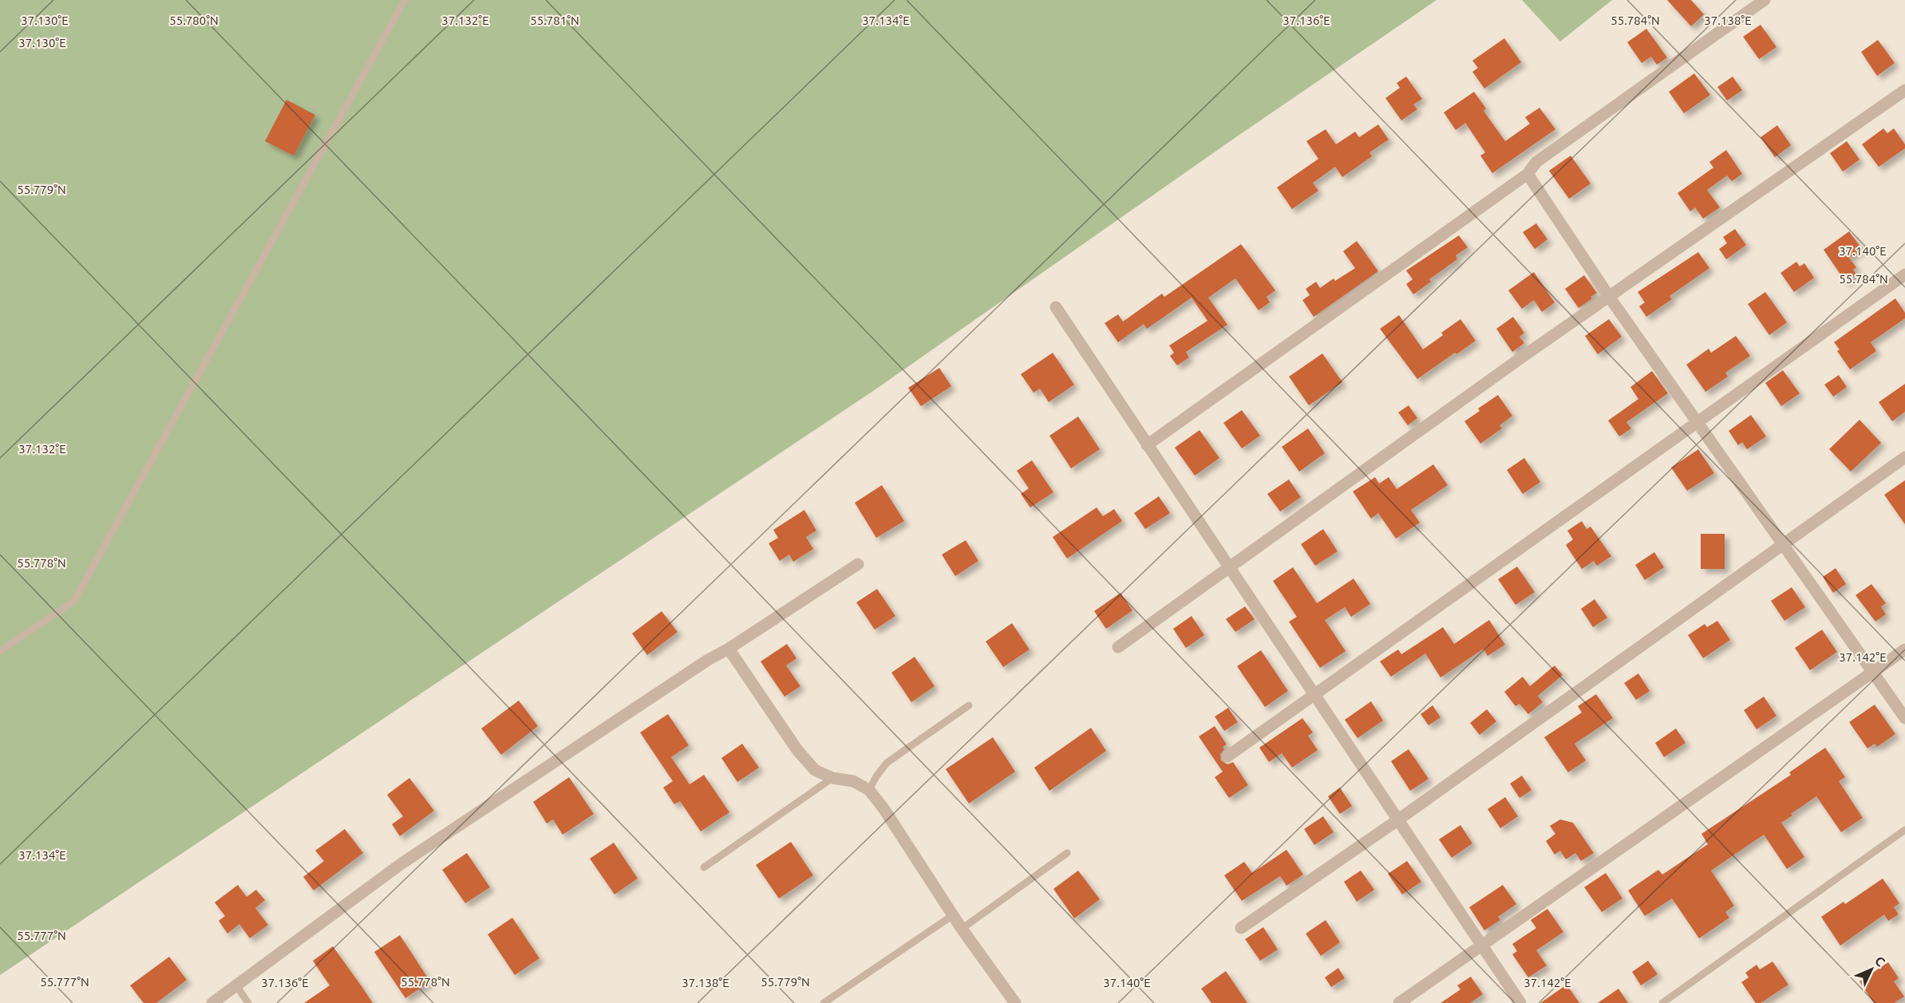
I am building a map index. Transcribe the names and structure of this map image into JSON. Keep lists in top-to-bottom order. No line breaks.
{"north":"top right","coordinates":["37.130°E","37.132°E","37.134°E","37.136°E","37.138°E","55.780°N","55.781°N","55.784°N","55.779°N","37.140°E","55.778°N","37.142°E","55.777°N"]}
